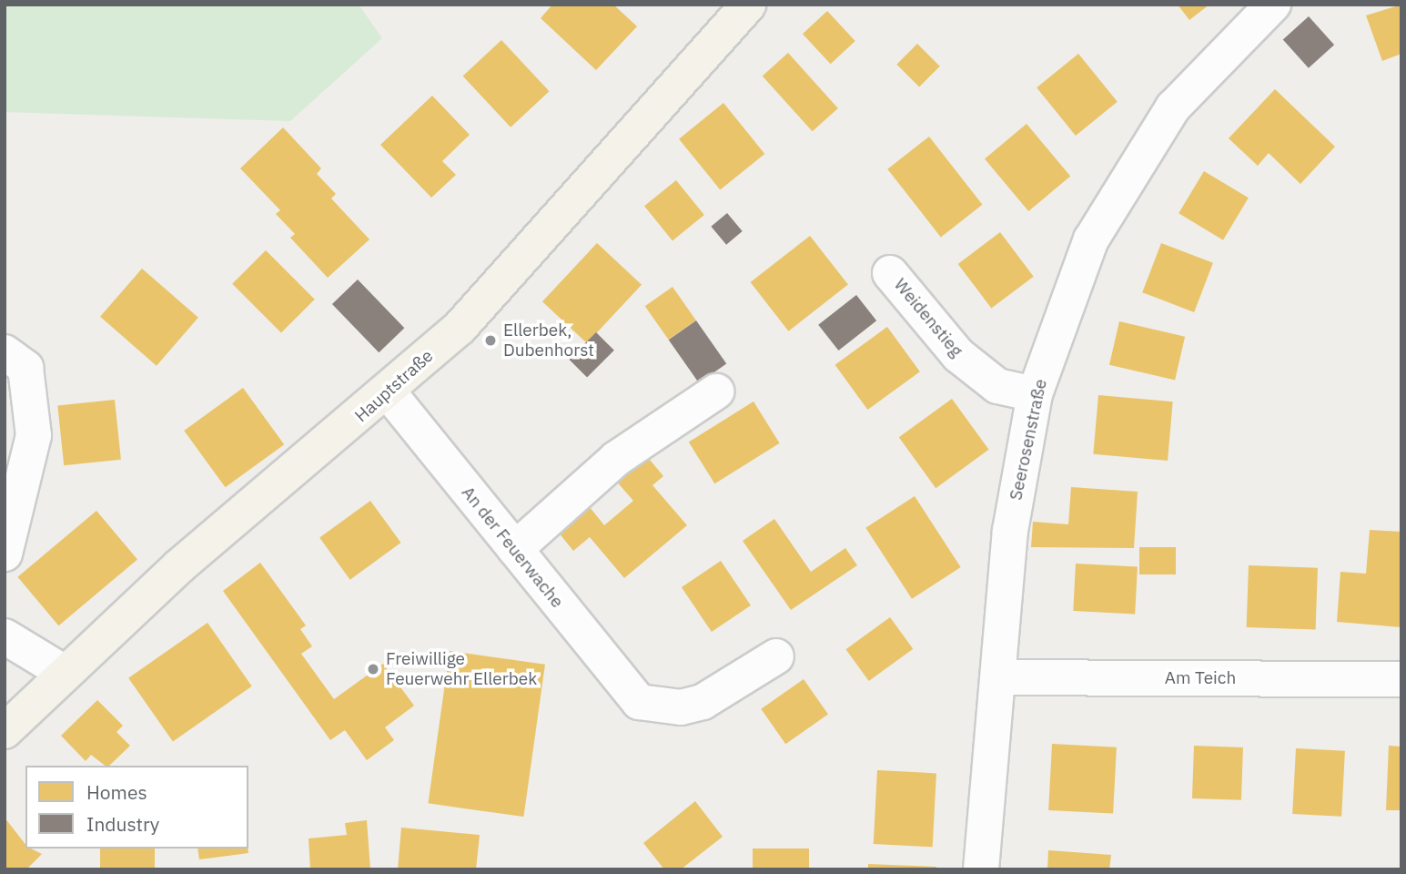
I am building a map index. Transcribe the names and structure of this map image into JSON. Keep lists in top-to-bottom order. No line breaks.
{"streets":{"main road":["Hauptstraße"],"street":["Weidenstieg","Seerosenstraße","An der Feuerwache","Am Teich"]},"crossings":[["Weidenstieg","Seerosenstraße"],["Hauptstraße","An der Feuerwache"],["Seerosenstraße","Am Teich"]],"places":["Ellerbek, Dubenhorst","Freiwillige Feuerwehr Ellerbek"],"legend":["Homes","Industry"]}
